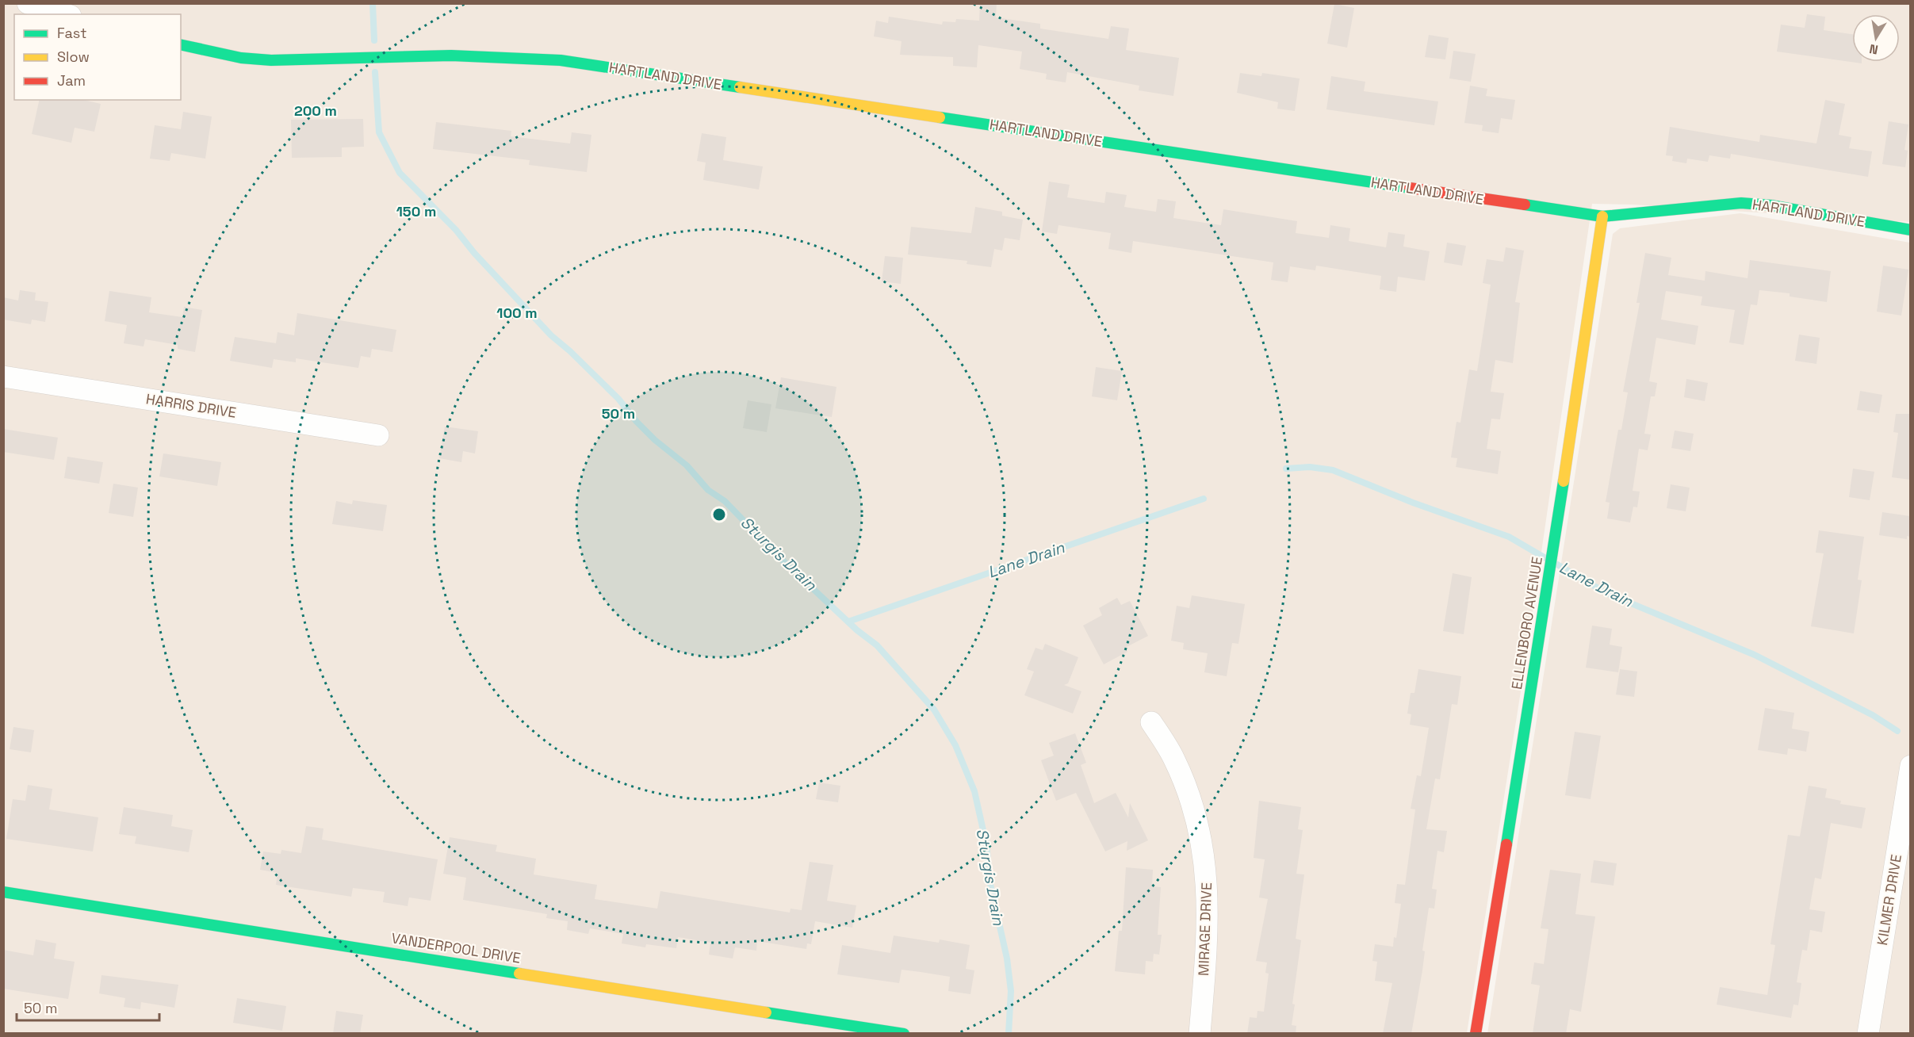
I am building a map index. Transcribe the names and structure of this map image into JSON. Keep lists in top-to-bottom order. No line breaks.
{"streets":{"street":["HARTLAND DRIVE","HARRIS DRIVE","ELLENBORO AVENUE","KILMER DRIVE","MIRAGE DRIVE","VANDERPOOL DRIVE"]},"crossings":[["HARTLAND DRIVE","ELLENBORO AVENUE"]],"water":["Sturgis Drain","Lane Drain"],"legend":["Fast","Slow","Jam"],"scale_bar":"50 m","north":"bottom","rings":["200 m","150 m","100 m","50 m"]}
